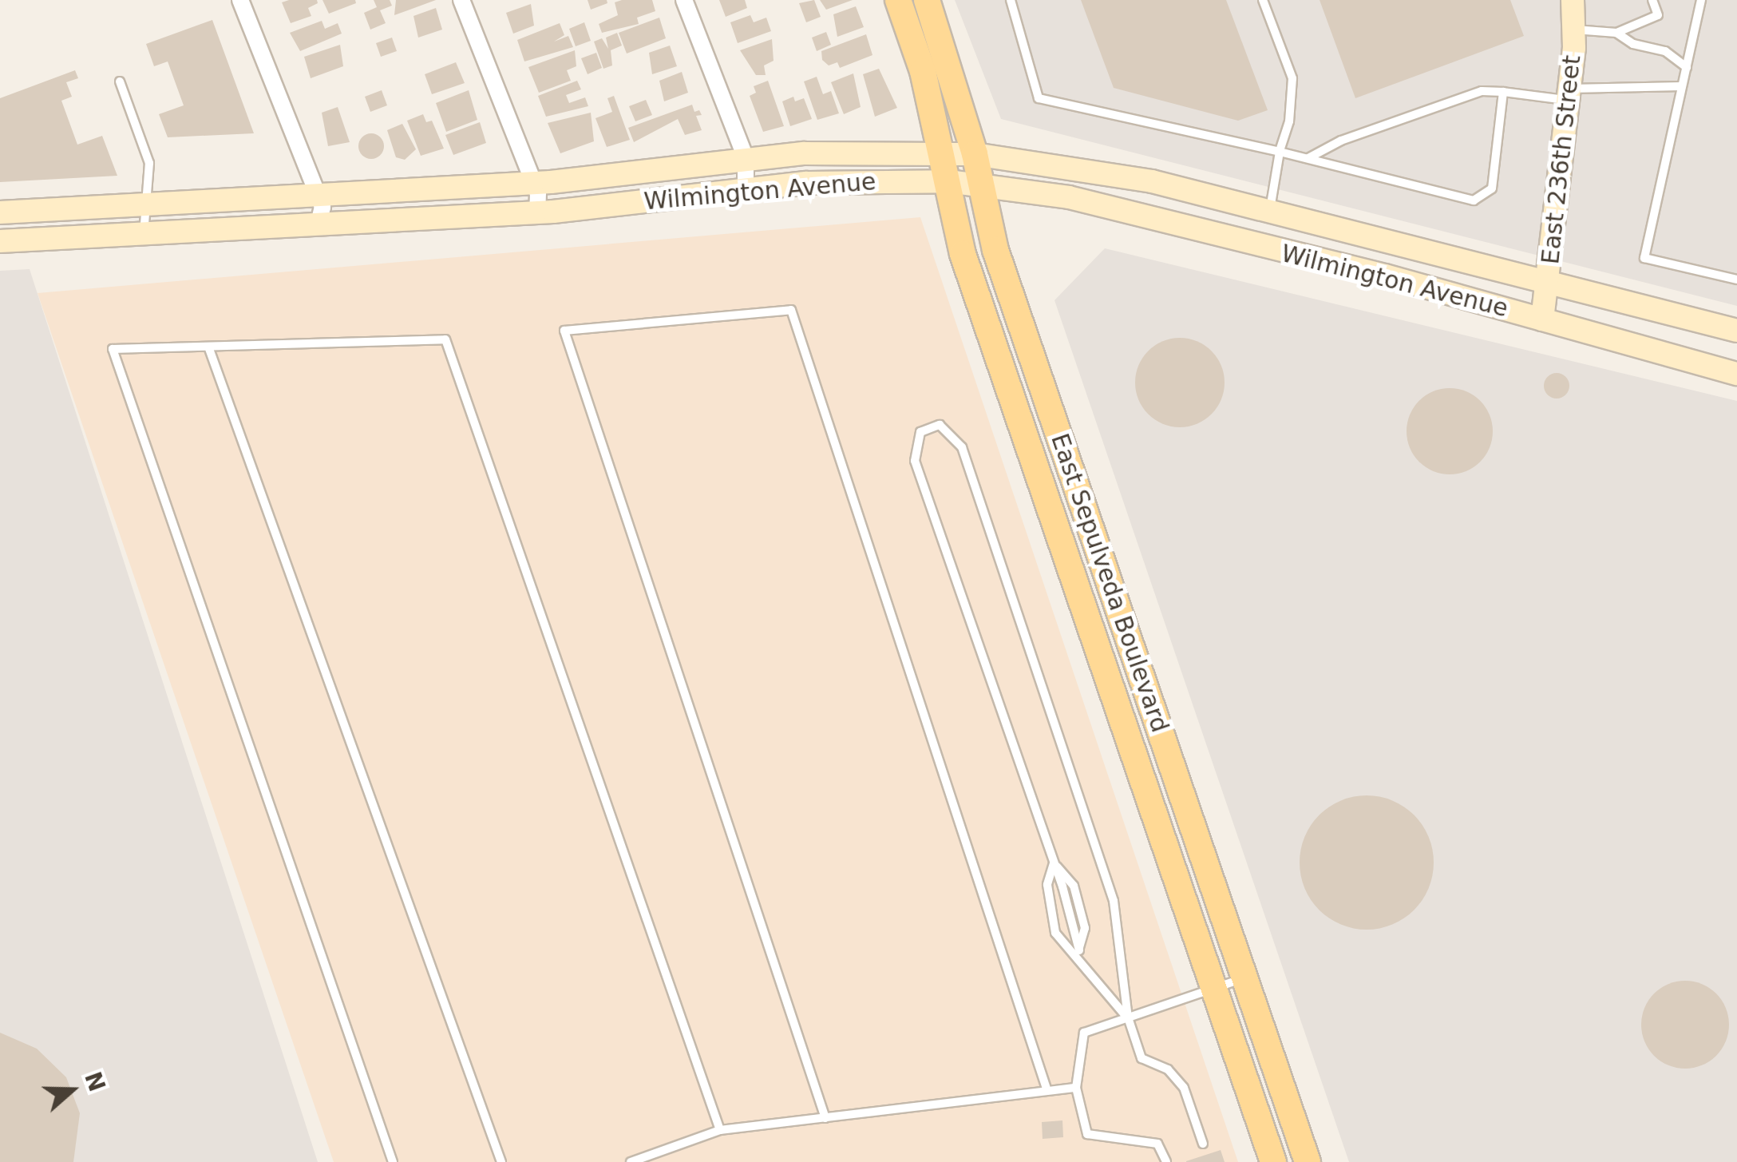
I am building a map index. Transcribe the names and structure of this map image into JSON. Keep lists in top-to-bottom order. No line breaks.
{"streets":{"main road":["East 236th Street","Wilmington Avenue","East Sepulveda Boulevard"]},"crossings":[["East 236th Street","Wilmington Avenue"],["Wilmington Avenue","East Sepulveda Boulevard"]],"north":"right"}
